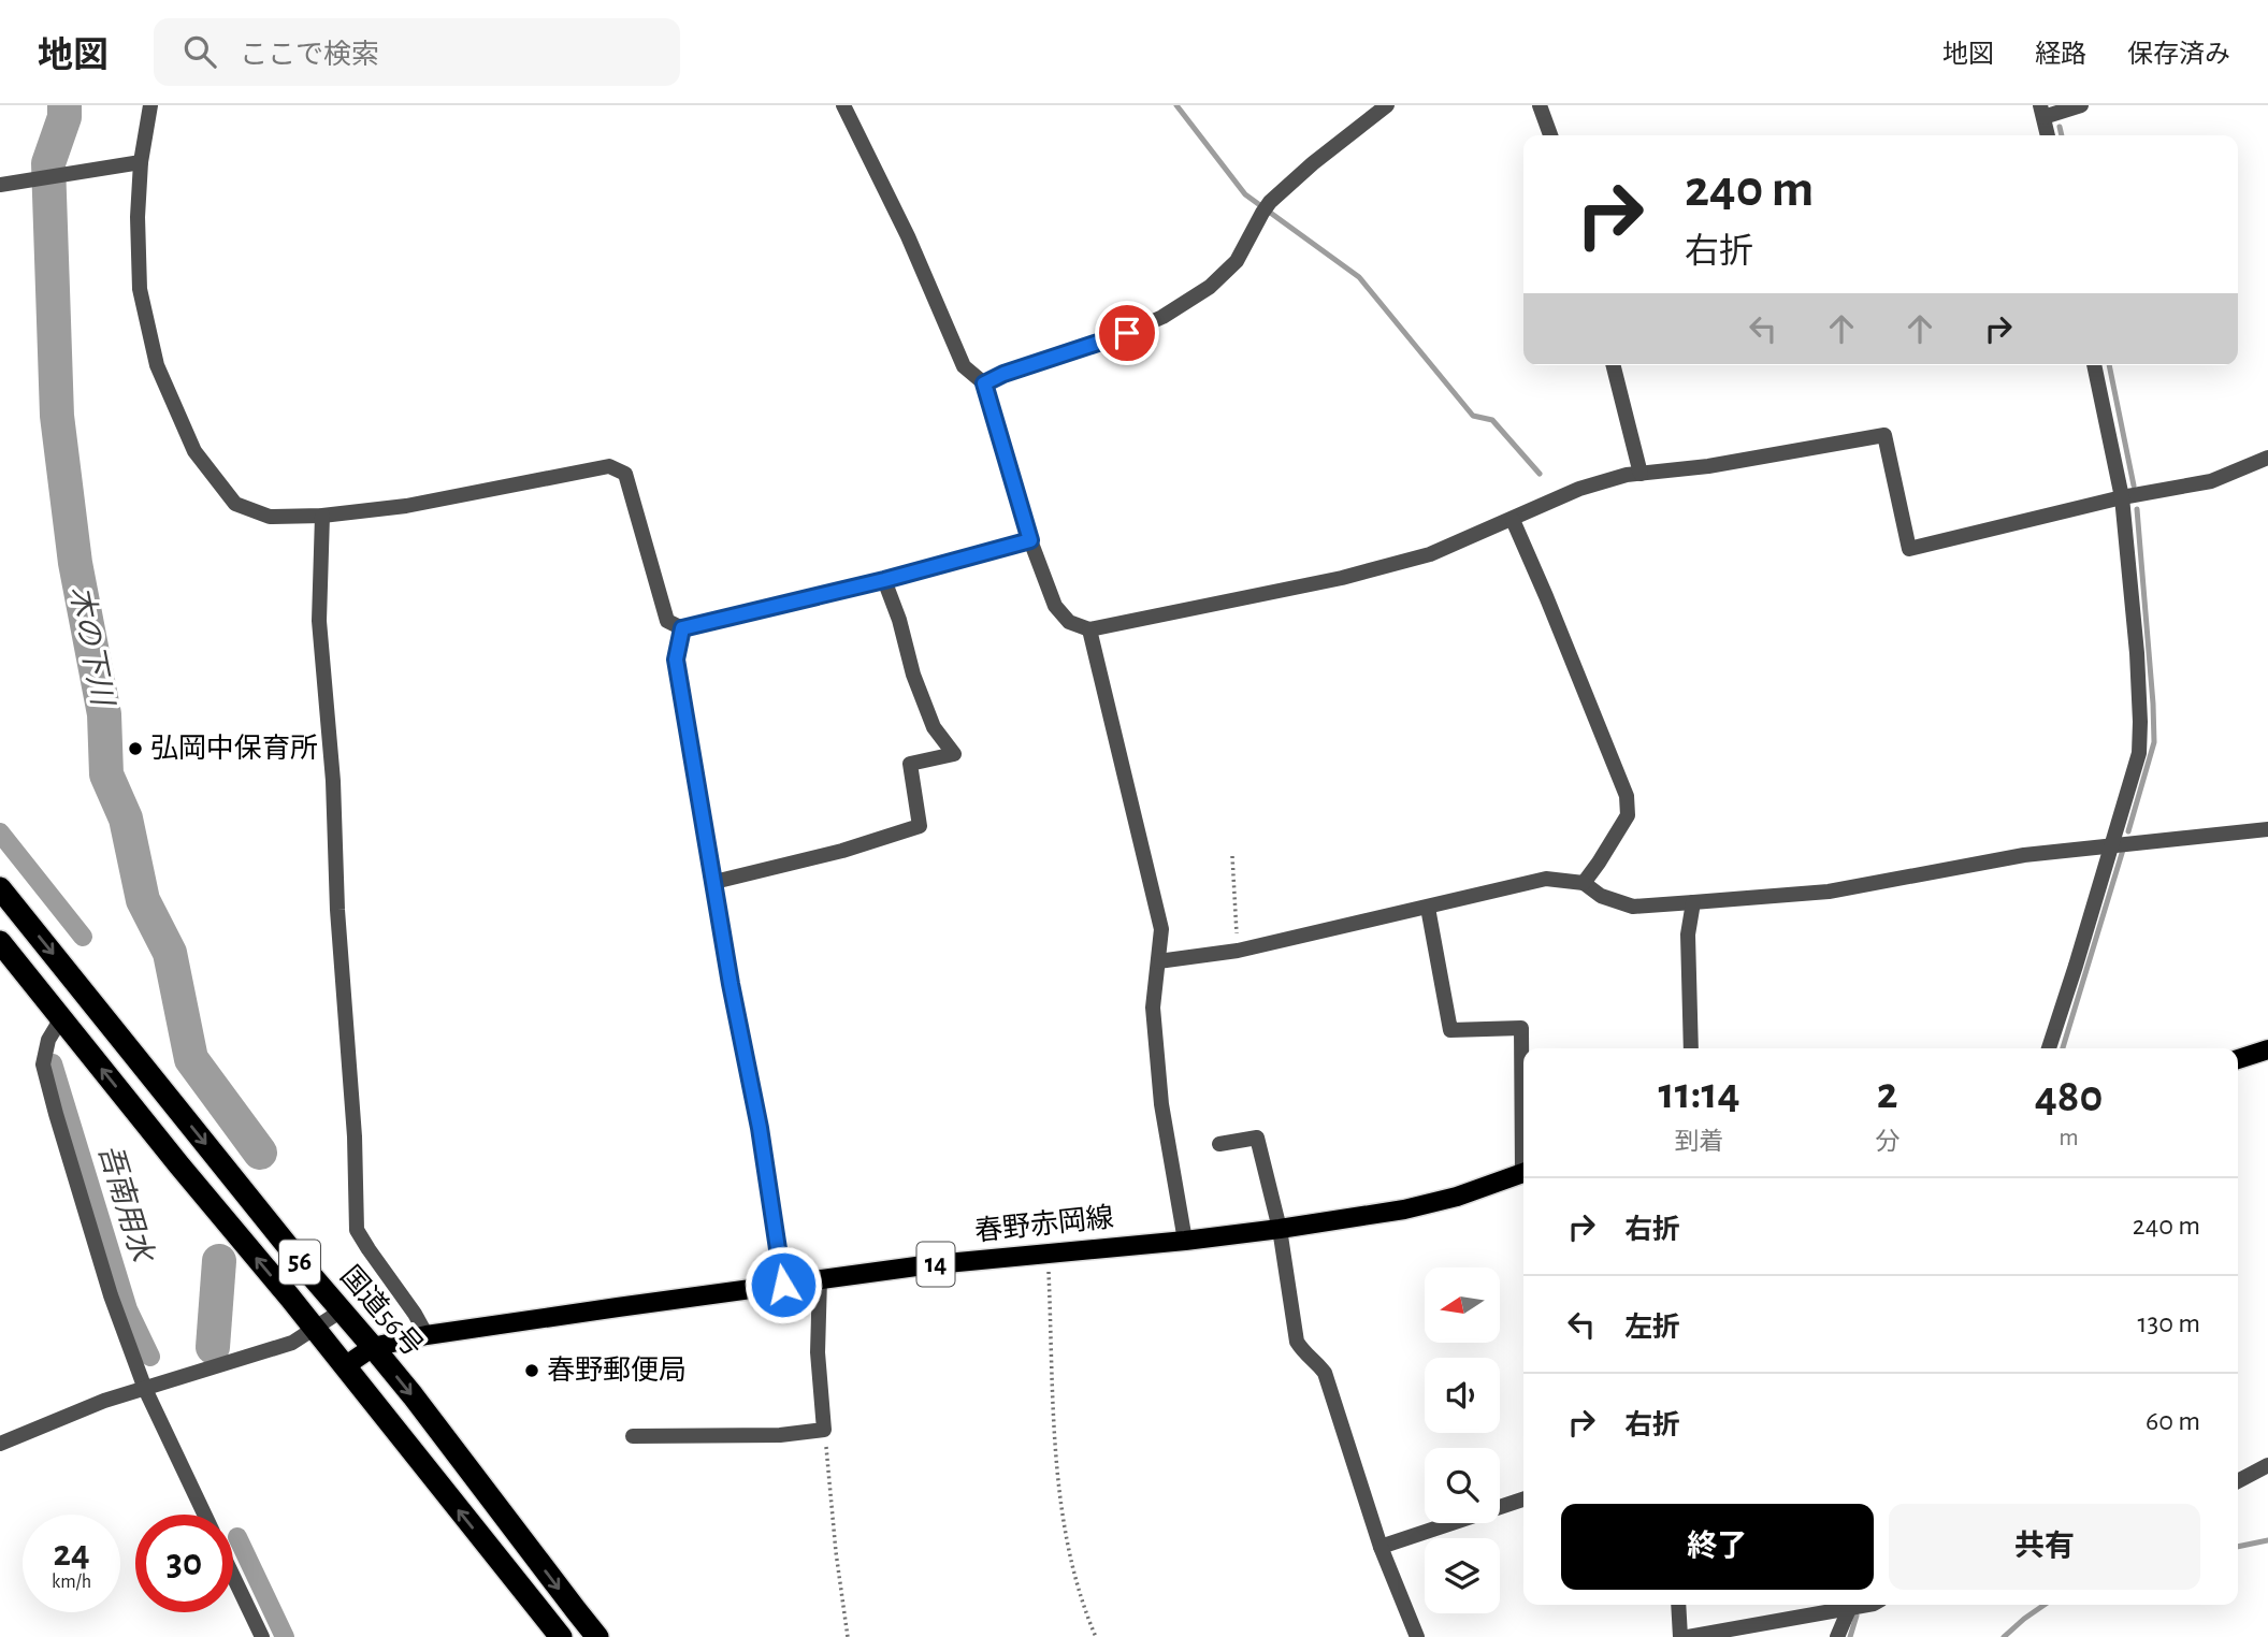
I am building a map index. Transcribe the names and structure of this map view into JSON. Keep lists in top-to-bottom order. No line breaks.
{"streets":{"highway":["56","国道56号"],"main road":["春野赤岡線","14"]},"crossings":[["春野赤岡線","56"],["春野赤岡線","国道56号"]],"water":["木の下川","吾南用水"],"places":["弘岡中保育所","春野郵便局"],"north":"left","page":{"header":"地図","search":"ここで検索","nav":["地図","経路","保存済み"],"turn":["240 m","右折"],"eta":["11:14","到着","2","分","480","m"],"list":[{"name":"右折","value":"240 m"},{"name":"左折","value":"130 m"},{"name":"右折","value":"60 m"}],"buttons":["終了","共有"],"speed":"24 km/h","limit":"30"}}
